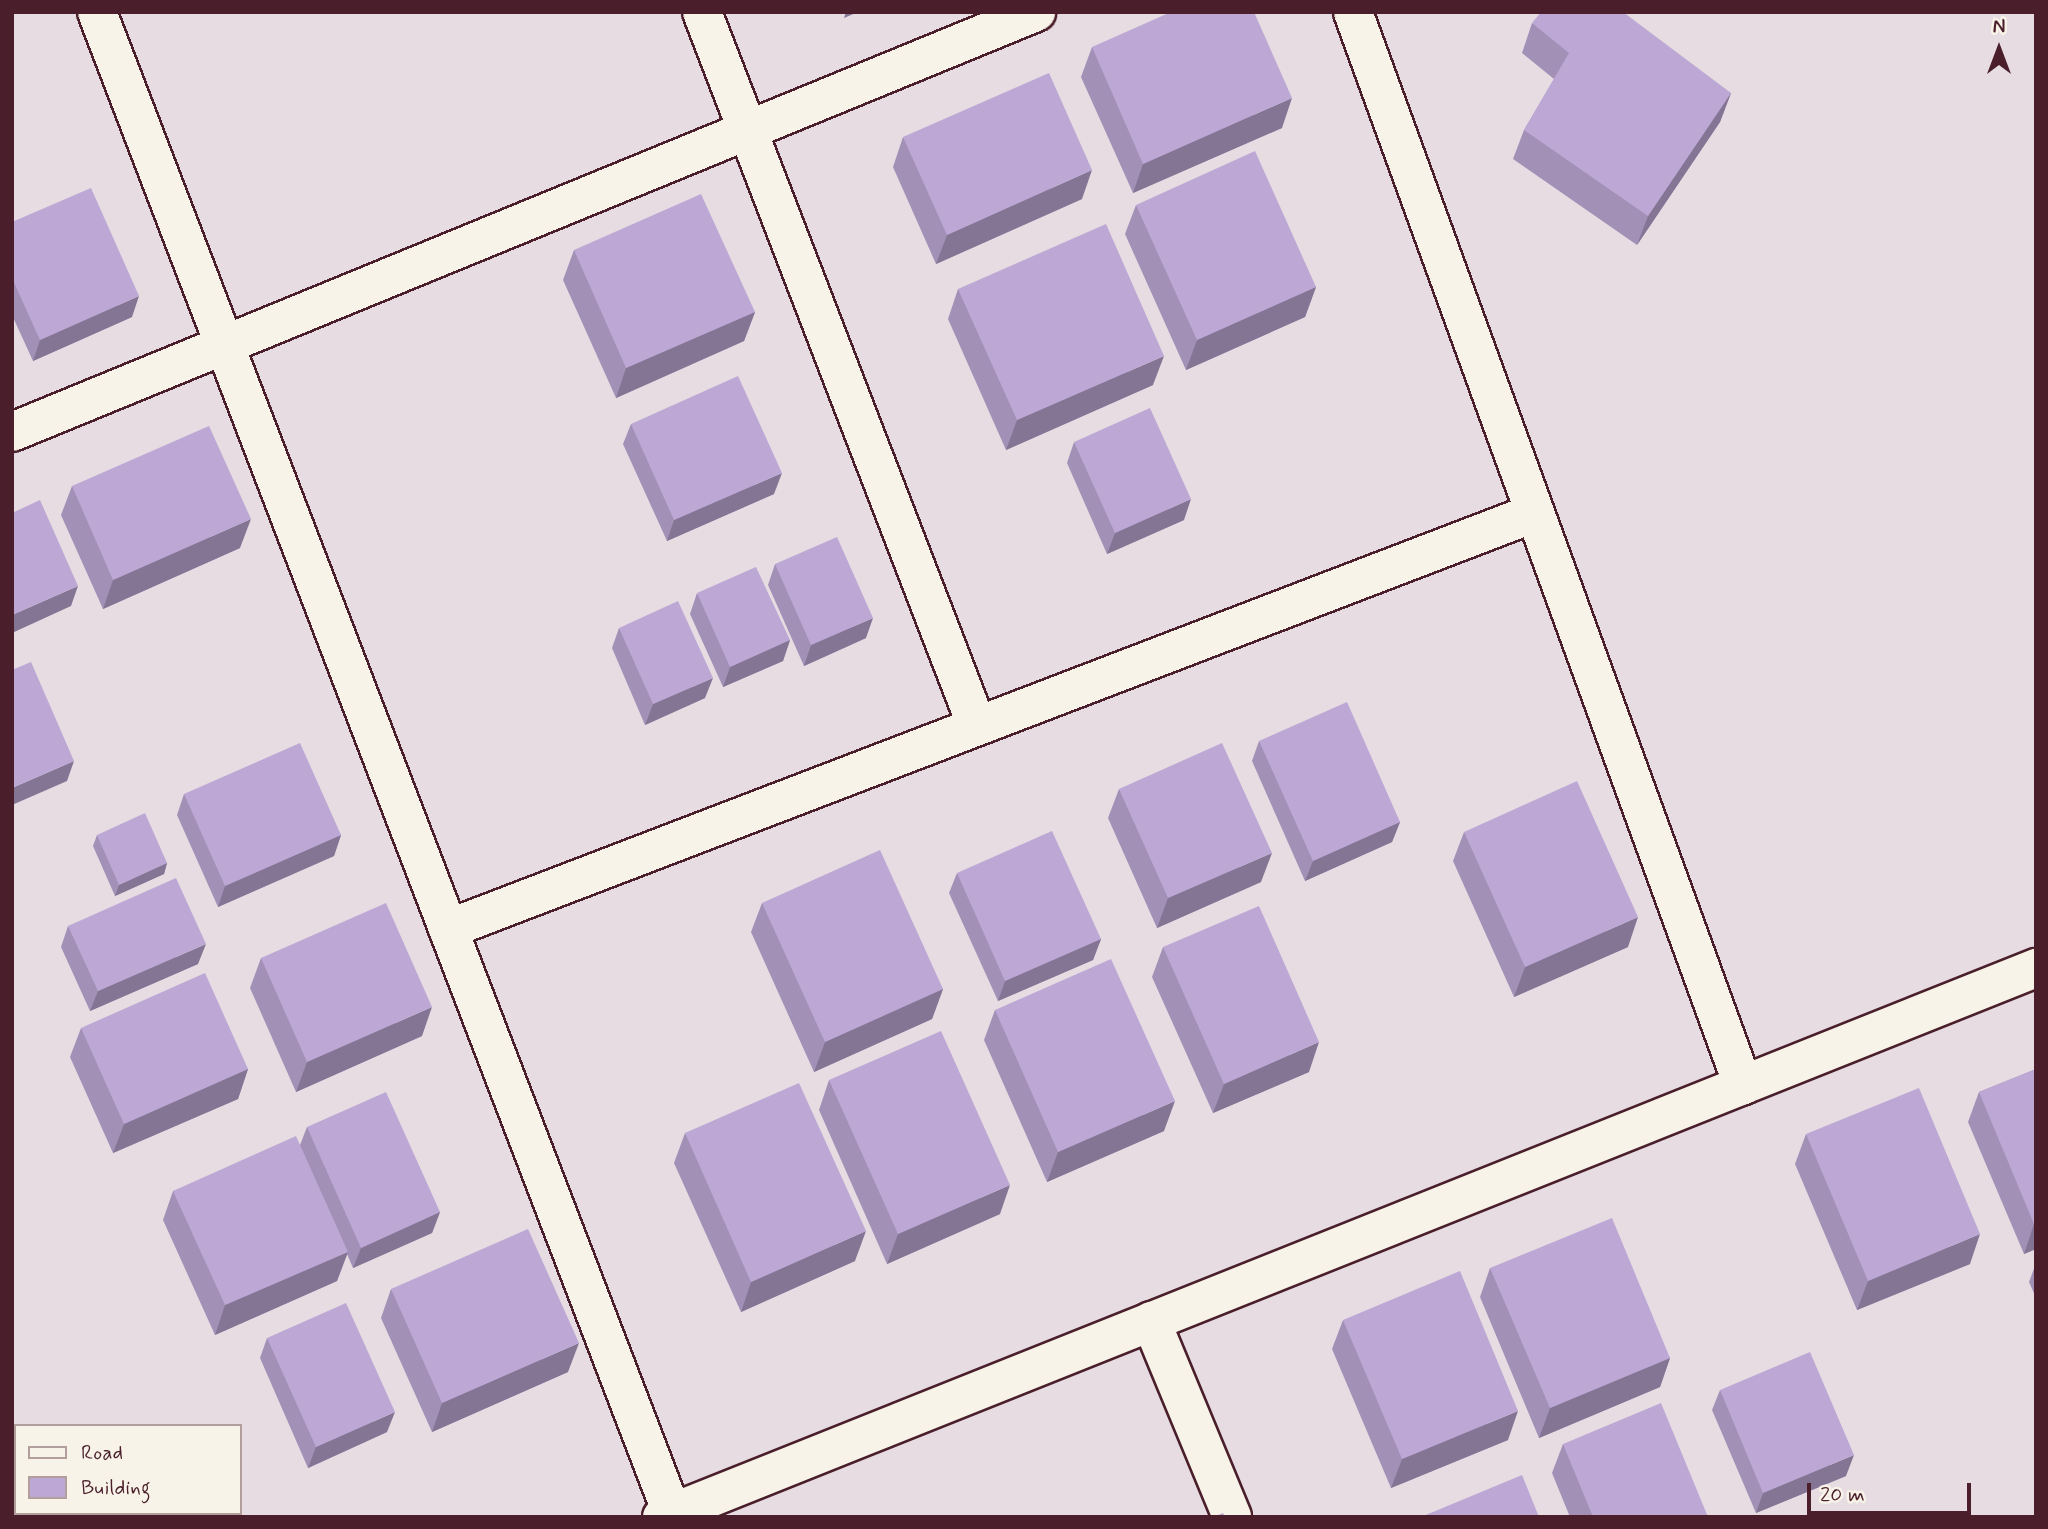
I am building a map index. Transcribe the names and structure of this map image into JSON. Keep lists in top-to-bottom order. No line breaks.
{"legend":["Road","Building"],"scale_bar":"20 m","north":"top"}
